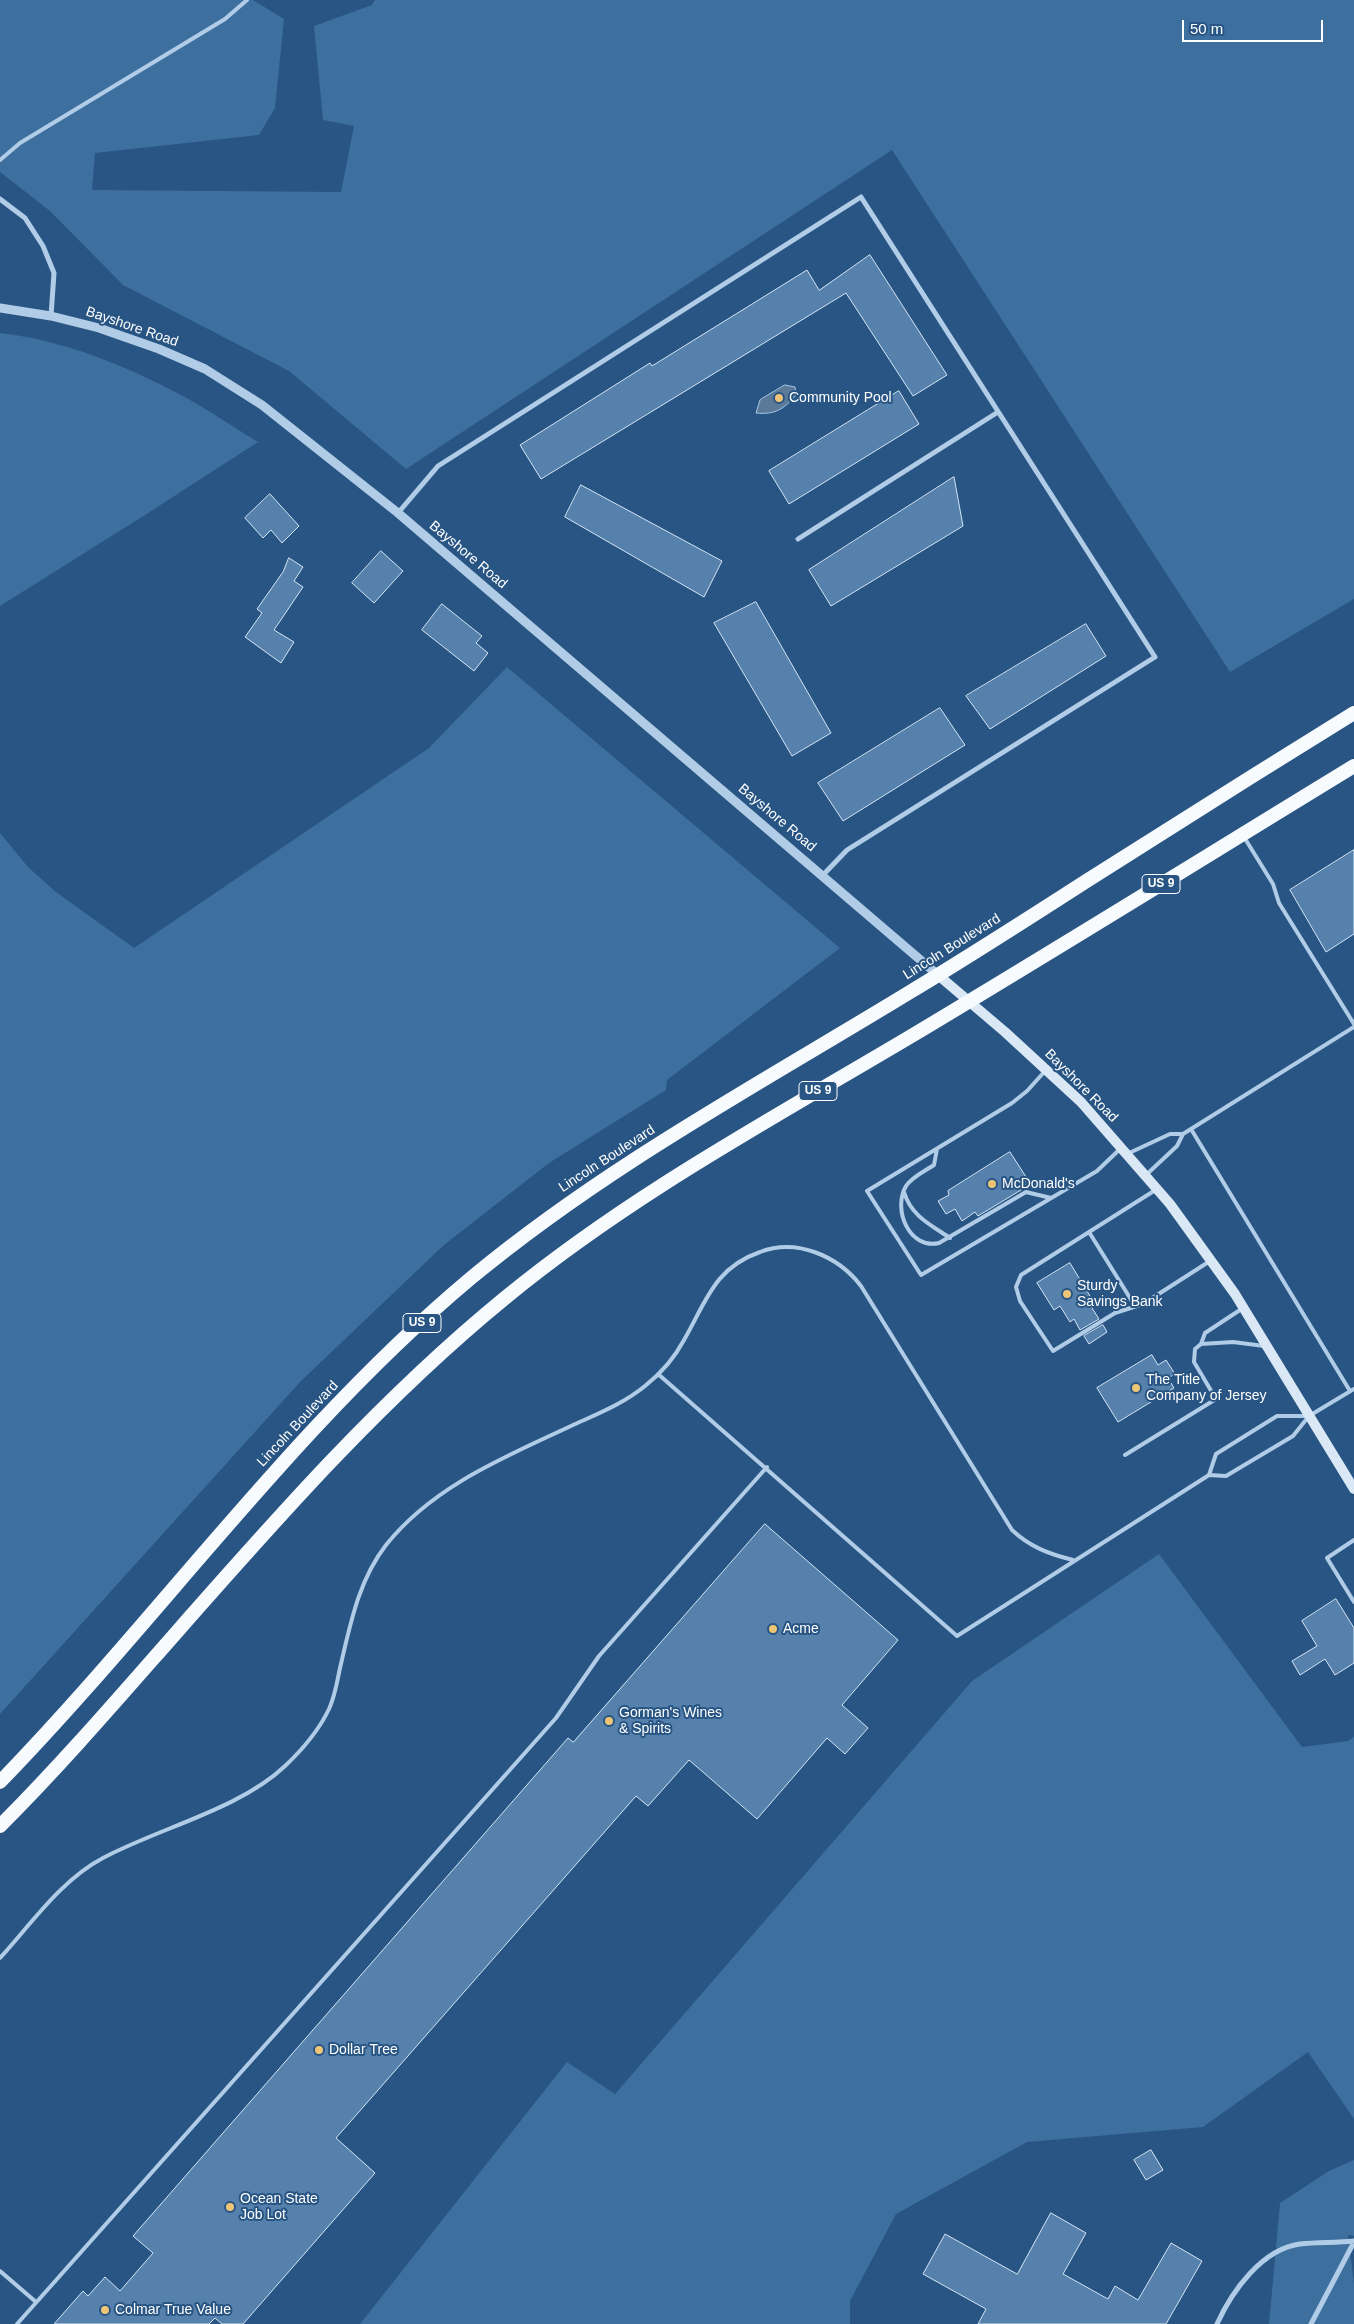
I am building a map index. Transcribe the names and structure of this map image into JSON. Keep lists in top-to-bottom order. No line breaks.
{"streets":{"highway":["US 9","Lincoln Boulevard"],"main road":["Bayshore Road"]},"crossings":[["Bayshore Road","US 9"],["Bayshore Road","Lincoln Boulevard"]],"places":["Community Pool","McDonald's","Sturdy Savings Bank","The Title Company of Jersey","Acme","Gorman's Wines & Spirits","Dollar Tree","Ocean State Job Lot","Colmar True Value"],"scale_bar":"50 m"}
